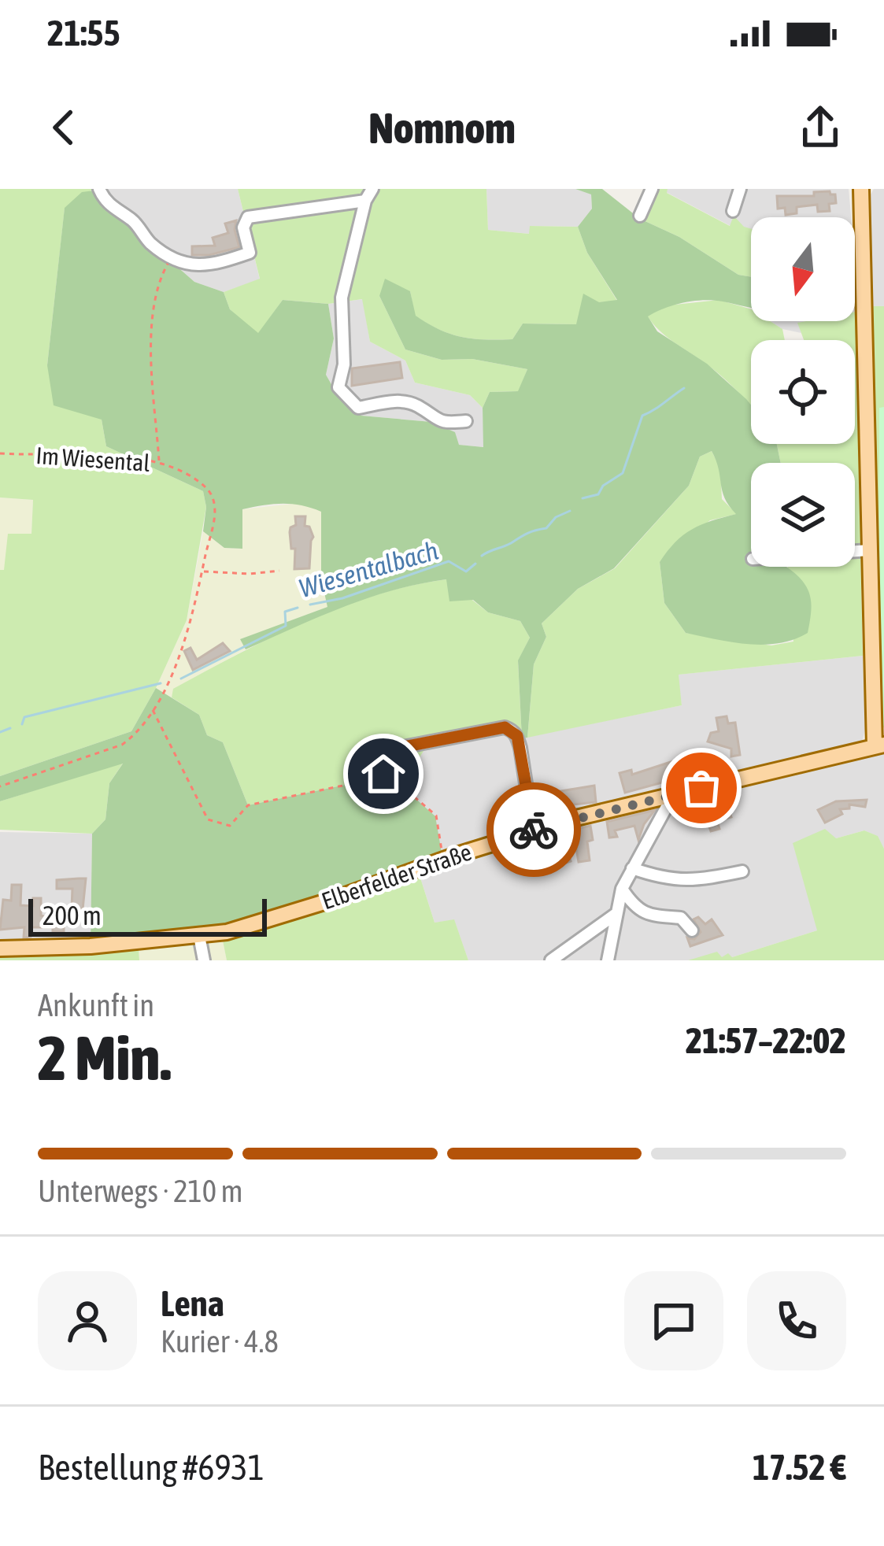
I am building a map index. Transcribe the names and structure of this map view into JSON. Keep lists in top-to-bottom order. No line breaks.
{"streets":{"main road":["Elberfelder Straße"],"path":["Im Wiesental"]},"water":["Wiesentalbach"],"scale_bar":"200 m","north":"bottom","page":{"status":"21:55","header":"Nomnom","scale":"200 m","heading":["2 Min.","Ankunft in","21:57–22:02"],"panel":["Lena","Kurier · 4.8","Bestellung #6931","17.52 €"],"bar":"Unterwegs · 210 m"}}
